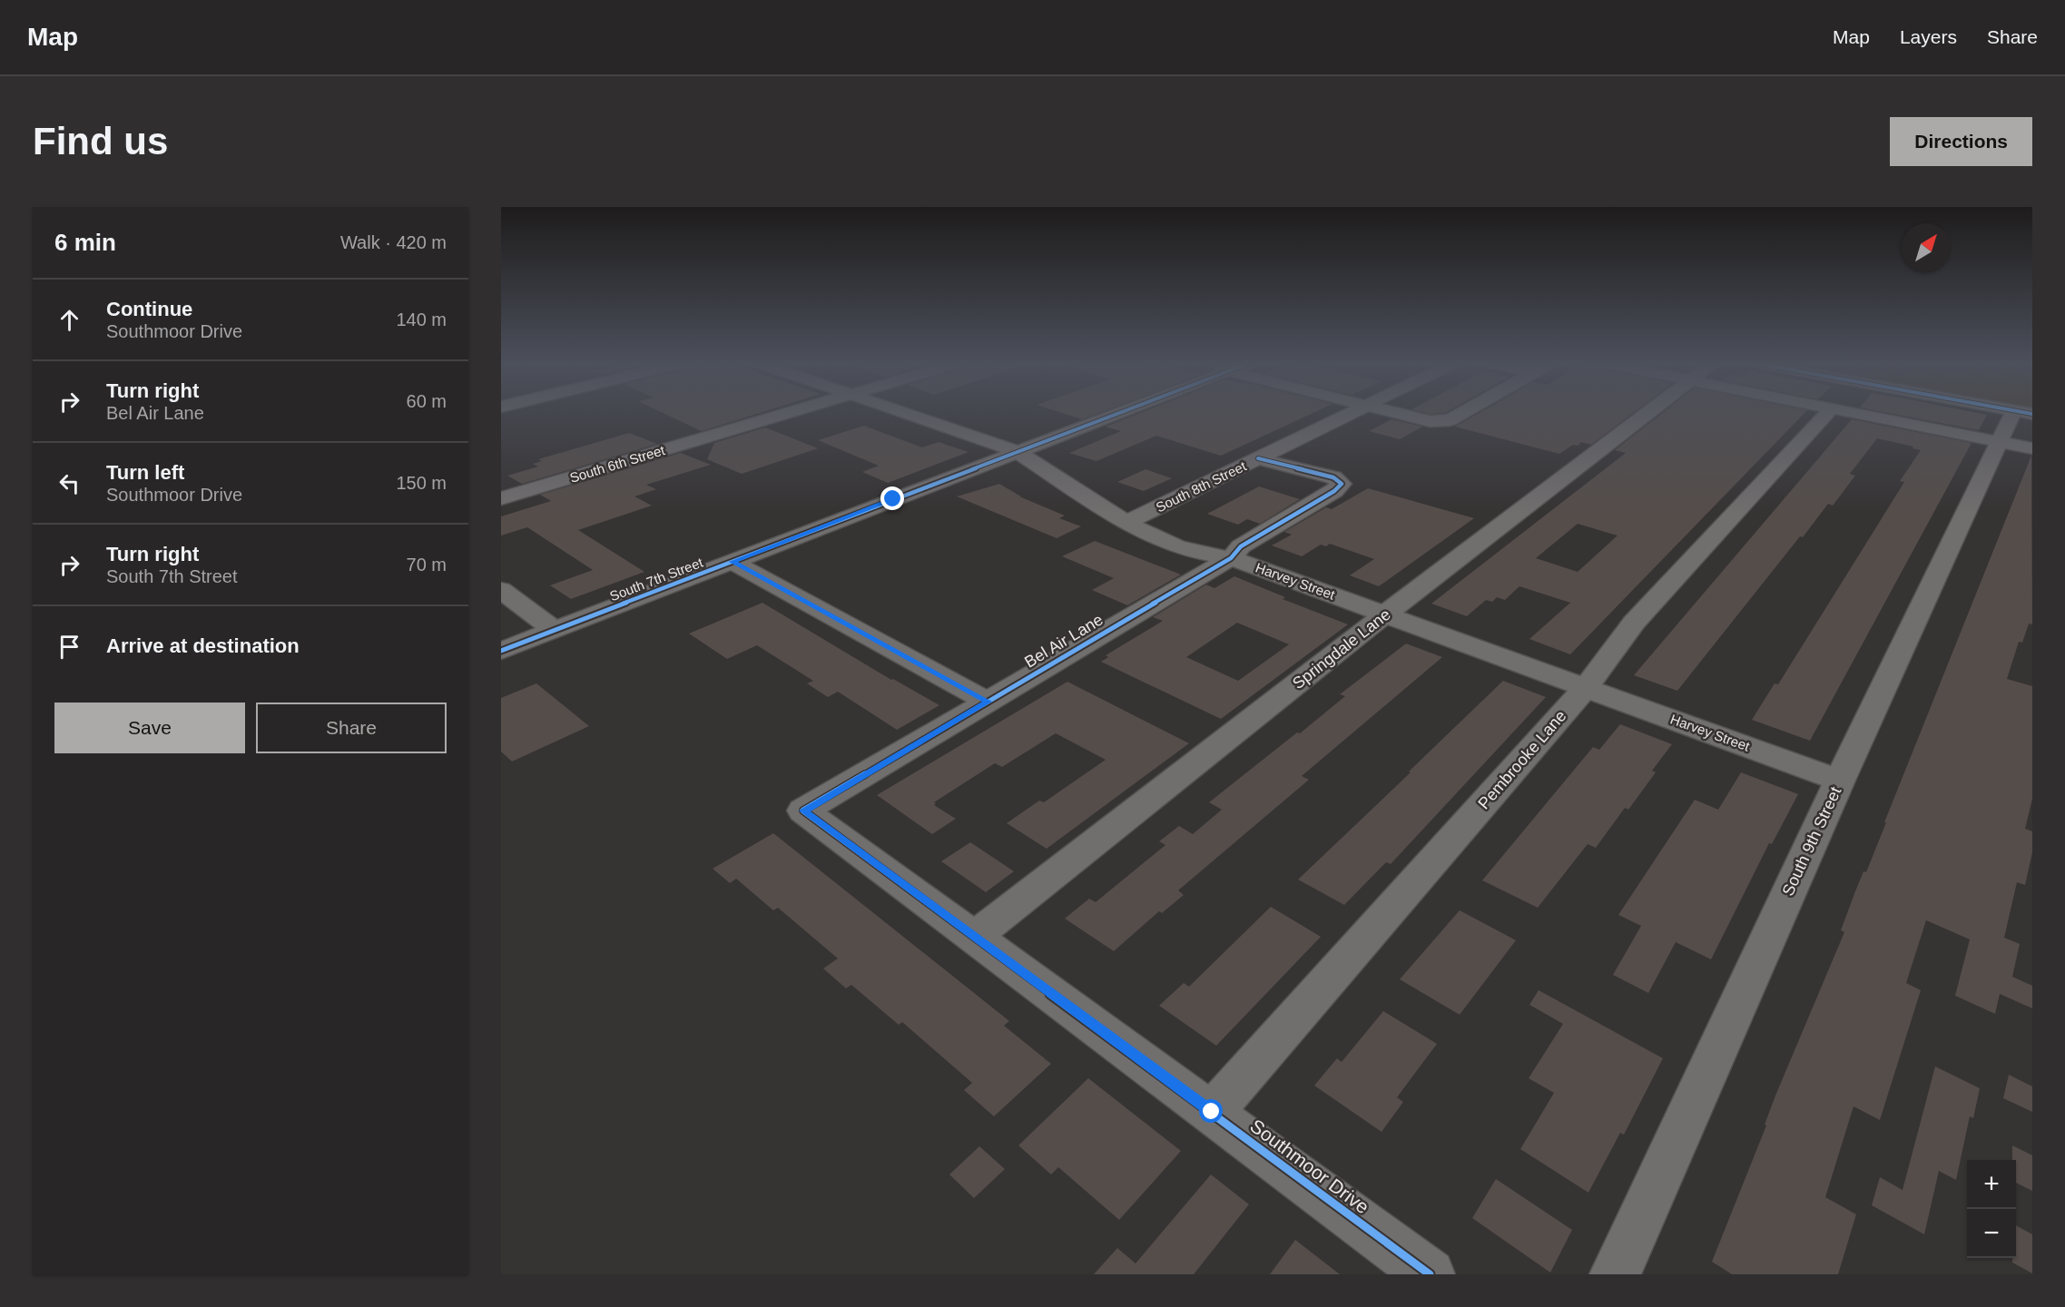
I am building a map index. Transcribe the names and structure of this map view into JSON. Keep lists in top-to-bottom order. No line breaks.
{"streets":{"street":["South 6th Street","South 8th Street","South 7th Street","Harvey Street","Bel Air Lane","Springdale Lane","Pembrooke Lane","South 9th Street","Southmoor Drive"]},"crossings":[["South 8th Street","Harvey Street"],["South 8th Street","Bel Air Lane"],["South 7th Street","Harvey Street"],["Harvey Street","Bel Air Lane"],["Harvey Street","Springdale Lane"],["Harvey Street","Pembrooke Lane"],["Harvey Street","South 9th Street"],["Bel Air Lane","Southmoor Drive"],["Springdale Lane","Southmoor Drive"],["Pembrooke Lane","Southmoor Drive"]],"north":"top right","page":{"header":"Map","nav":["Map","Layers","Share"],"buttons":["Directions",["Save","Share"]],"title":"Find us","heading":["6 min","Walk · 420 m"],"list":[["Continue","Southmoor Drive","140 m"],["Turn right","Bel Air Lane","60 m"],["Turn left","Southmoor Drive","150 m"],["Turn right","South 7th Street","70 m"],"Arrive at destination"],"map_buttons":["+","−"]}}
